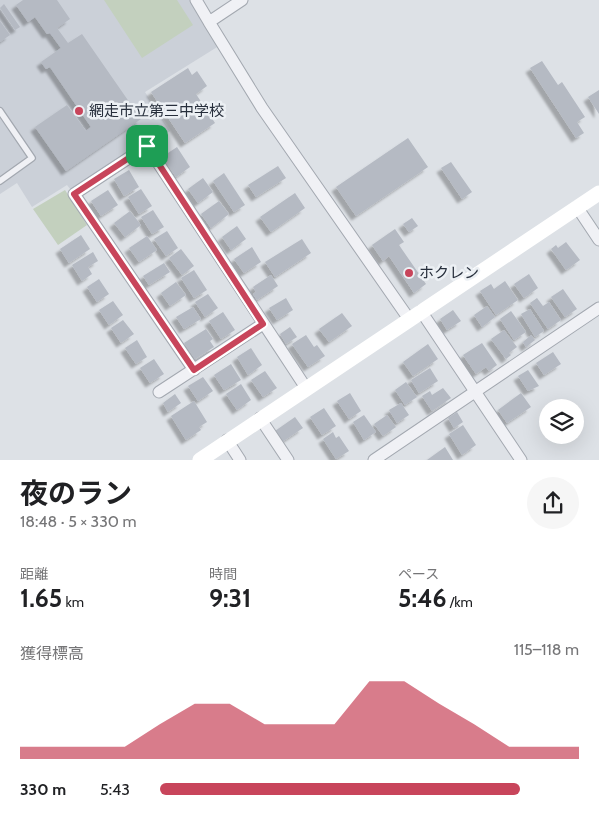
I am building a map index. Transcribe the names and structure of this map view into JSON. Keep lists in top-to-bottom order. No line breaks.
{"places":["網走市立第三中学校","ホクレン"],"page":{"heading":["夜のラン","18:48 · 5 × 330 m"],"stats":[["距離","1.65 km"],["時間","9:31"],["ペース","5:46 /km"]],"chart":["獲得標高","115–118 m"],"list":[{"name":"330 m","note":"5:43"}]}}
